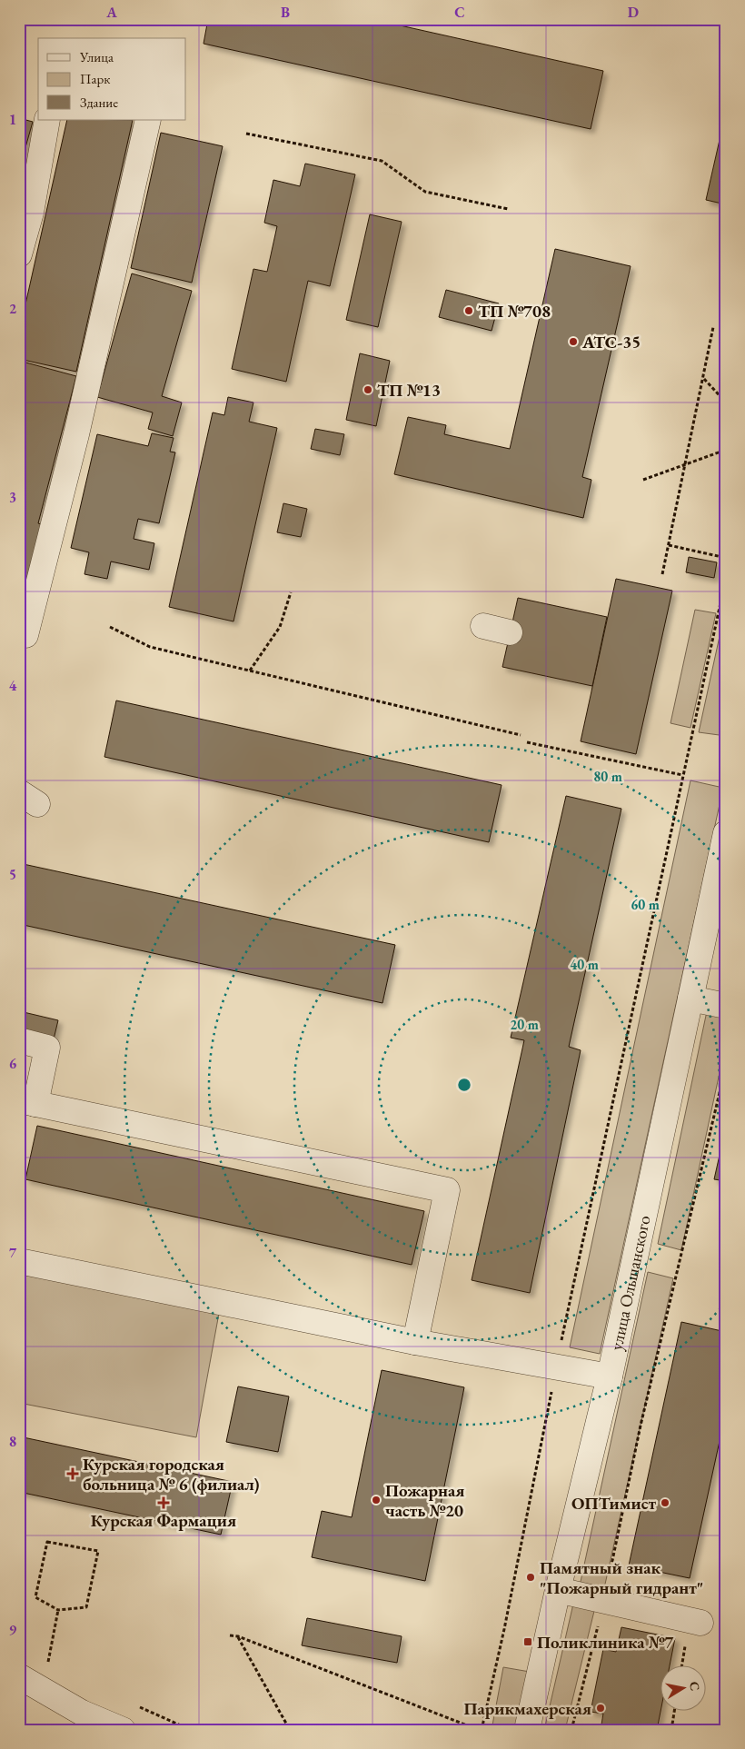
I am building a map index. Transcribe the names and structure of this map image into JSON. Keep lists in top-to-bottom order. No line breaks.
{"streets":{"street":["улица Ольшанского"]},"places":{"other":["ТП №708","АТС-35","ТП №13","Пожарная часть №20","ОПТимист","Памятный знак \"Пожарный гидрант\"","Парикмахерская"],"health":["Курская городская больница № 6 (филиал)","Курская Фармация"],"transit":["Поликлиника №7"]},"legend":["Улица","Парк","Здание"],"north":"right","grid":{"columns":["A","B","C","D"],"rows":["1","2","3","4","5","6","7","8","9"]},"rings":["80 m","60 m","40 m","20 m"]}
